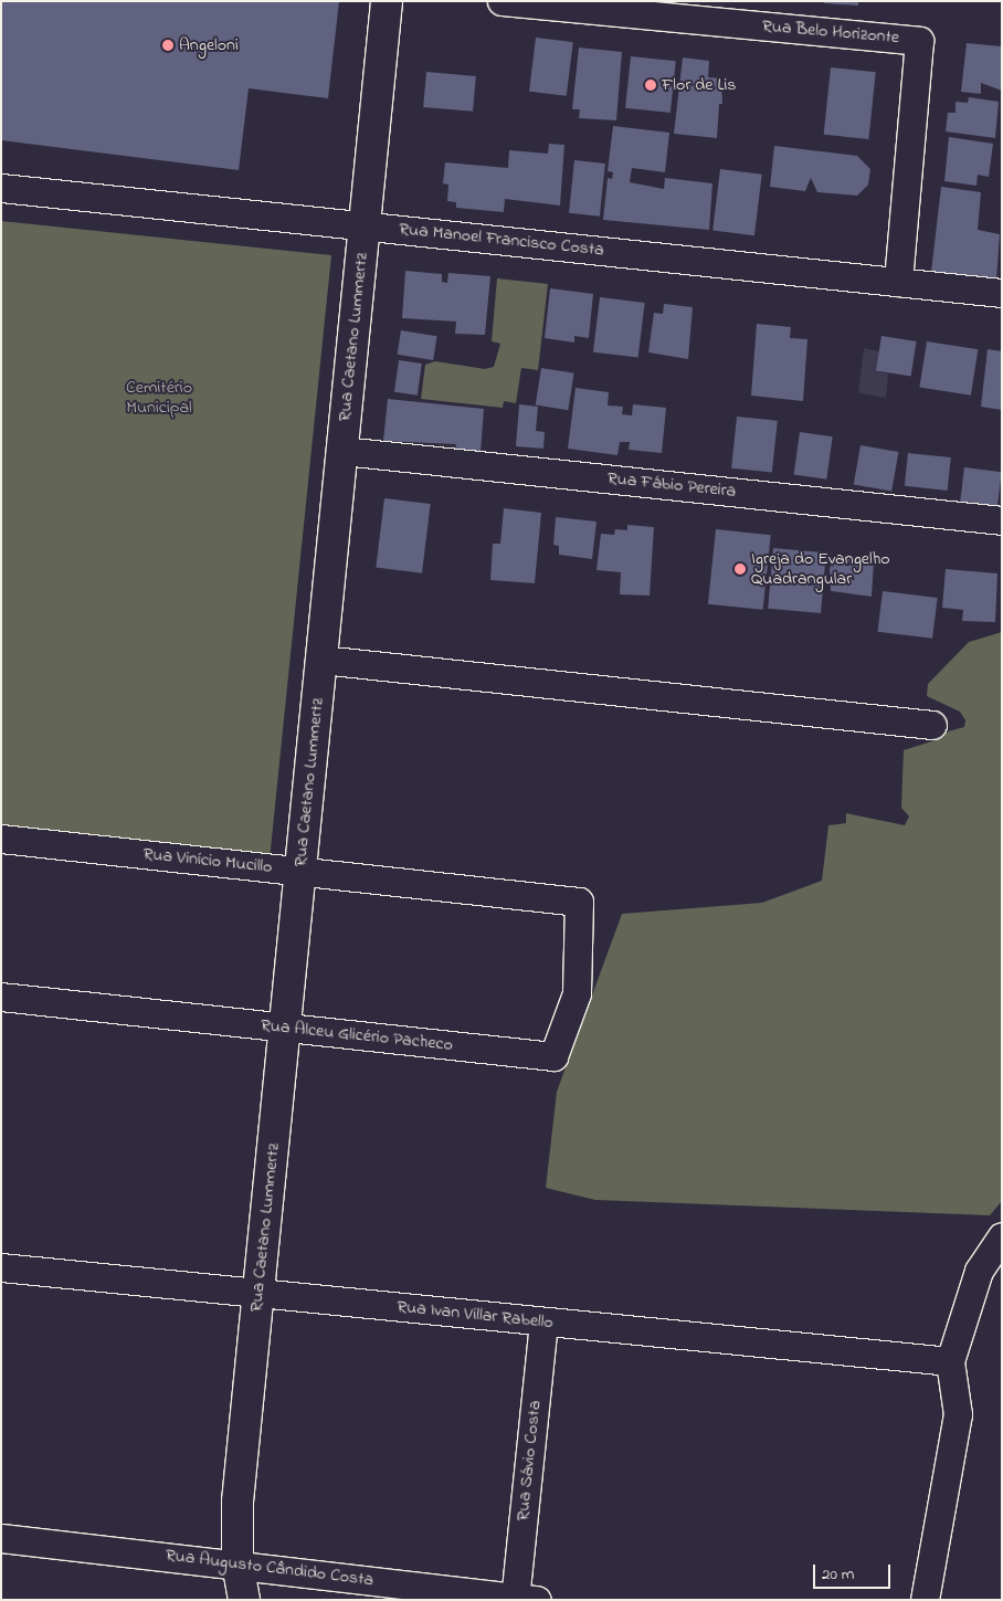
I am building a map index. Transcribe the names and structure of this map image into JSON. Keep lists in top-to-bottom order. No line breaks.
{"streets":{"street":["Rua Belo Horizonte","Rua Manoel Francisco Costa","Rua Caetano Lummertz","Rua Fábio Pereira","Rua Vinício Mucillo","Rua Alceu Glicério Pacheco","Rua Ivan Villar Rabello","Rua Sávio Costa","Rua Augusto Cândido Costa"]},"crossings":[["Rua Belo Horizonte","Rua Manoel Francisco Costa"],["Rua Manoel Francisco Costa","Rua Caetano Lummertz"],["Rua Caetano Lummertz","Rua Fábio Pereira"],["Rua Caetano Lummertz","Rua Vinício Mucillo"],["Rua Caetano Lummertz","Rua Alceu Glicério Pacheco"],["Rua Caetano Lummertz","Rua Ivan Villar Rabello"],["Rua Caetano Lummertz","Rua Augusto Cândido Costa"],["Rua Vinício Mucillo","Rua Alceu Glicério Pacheco"],["Rua Ivan Villar Rabello","Rua Sávio Costa"],["Rua Sávio Costa","Rua Augusto Cândido Costa"]],"parks":["Cemitério Municipal"],"places":["Angeloni","Flor de Lis","Igreja do Evangelho Quadrangular"],"scale_bar":"20 m"}
